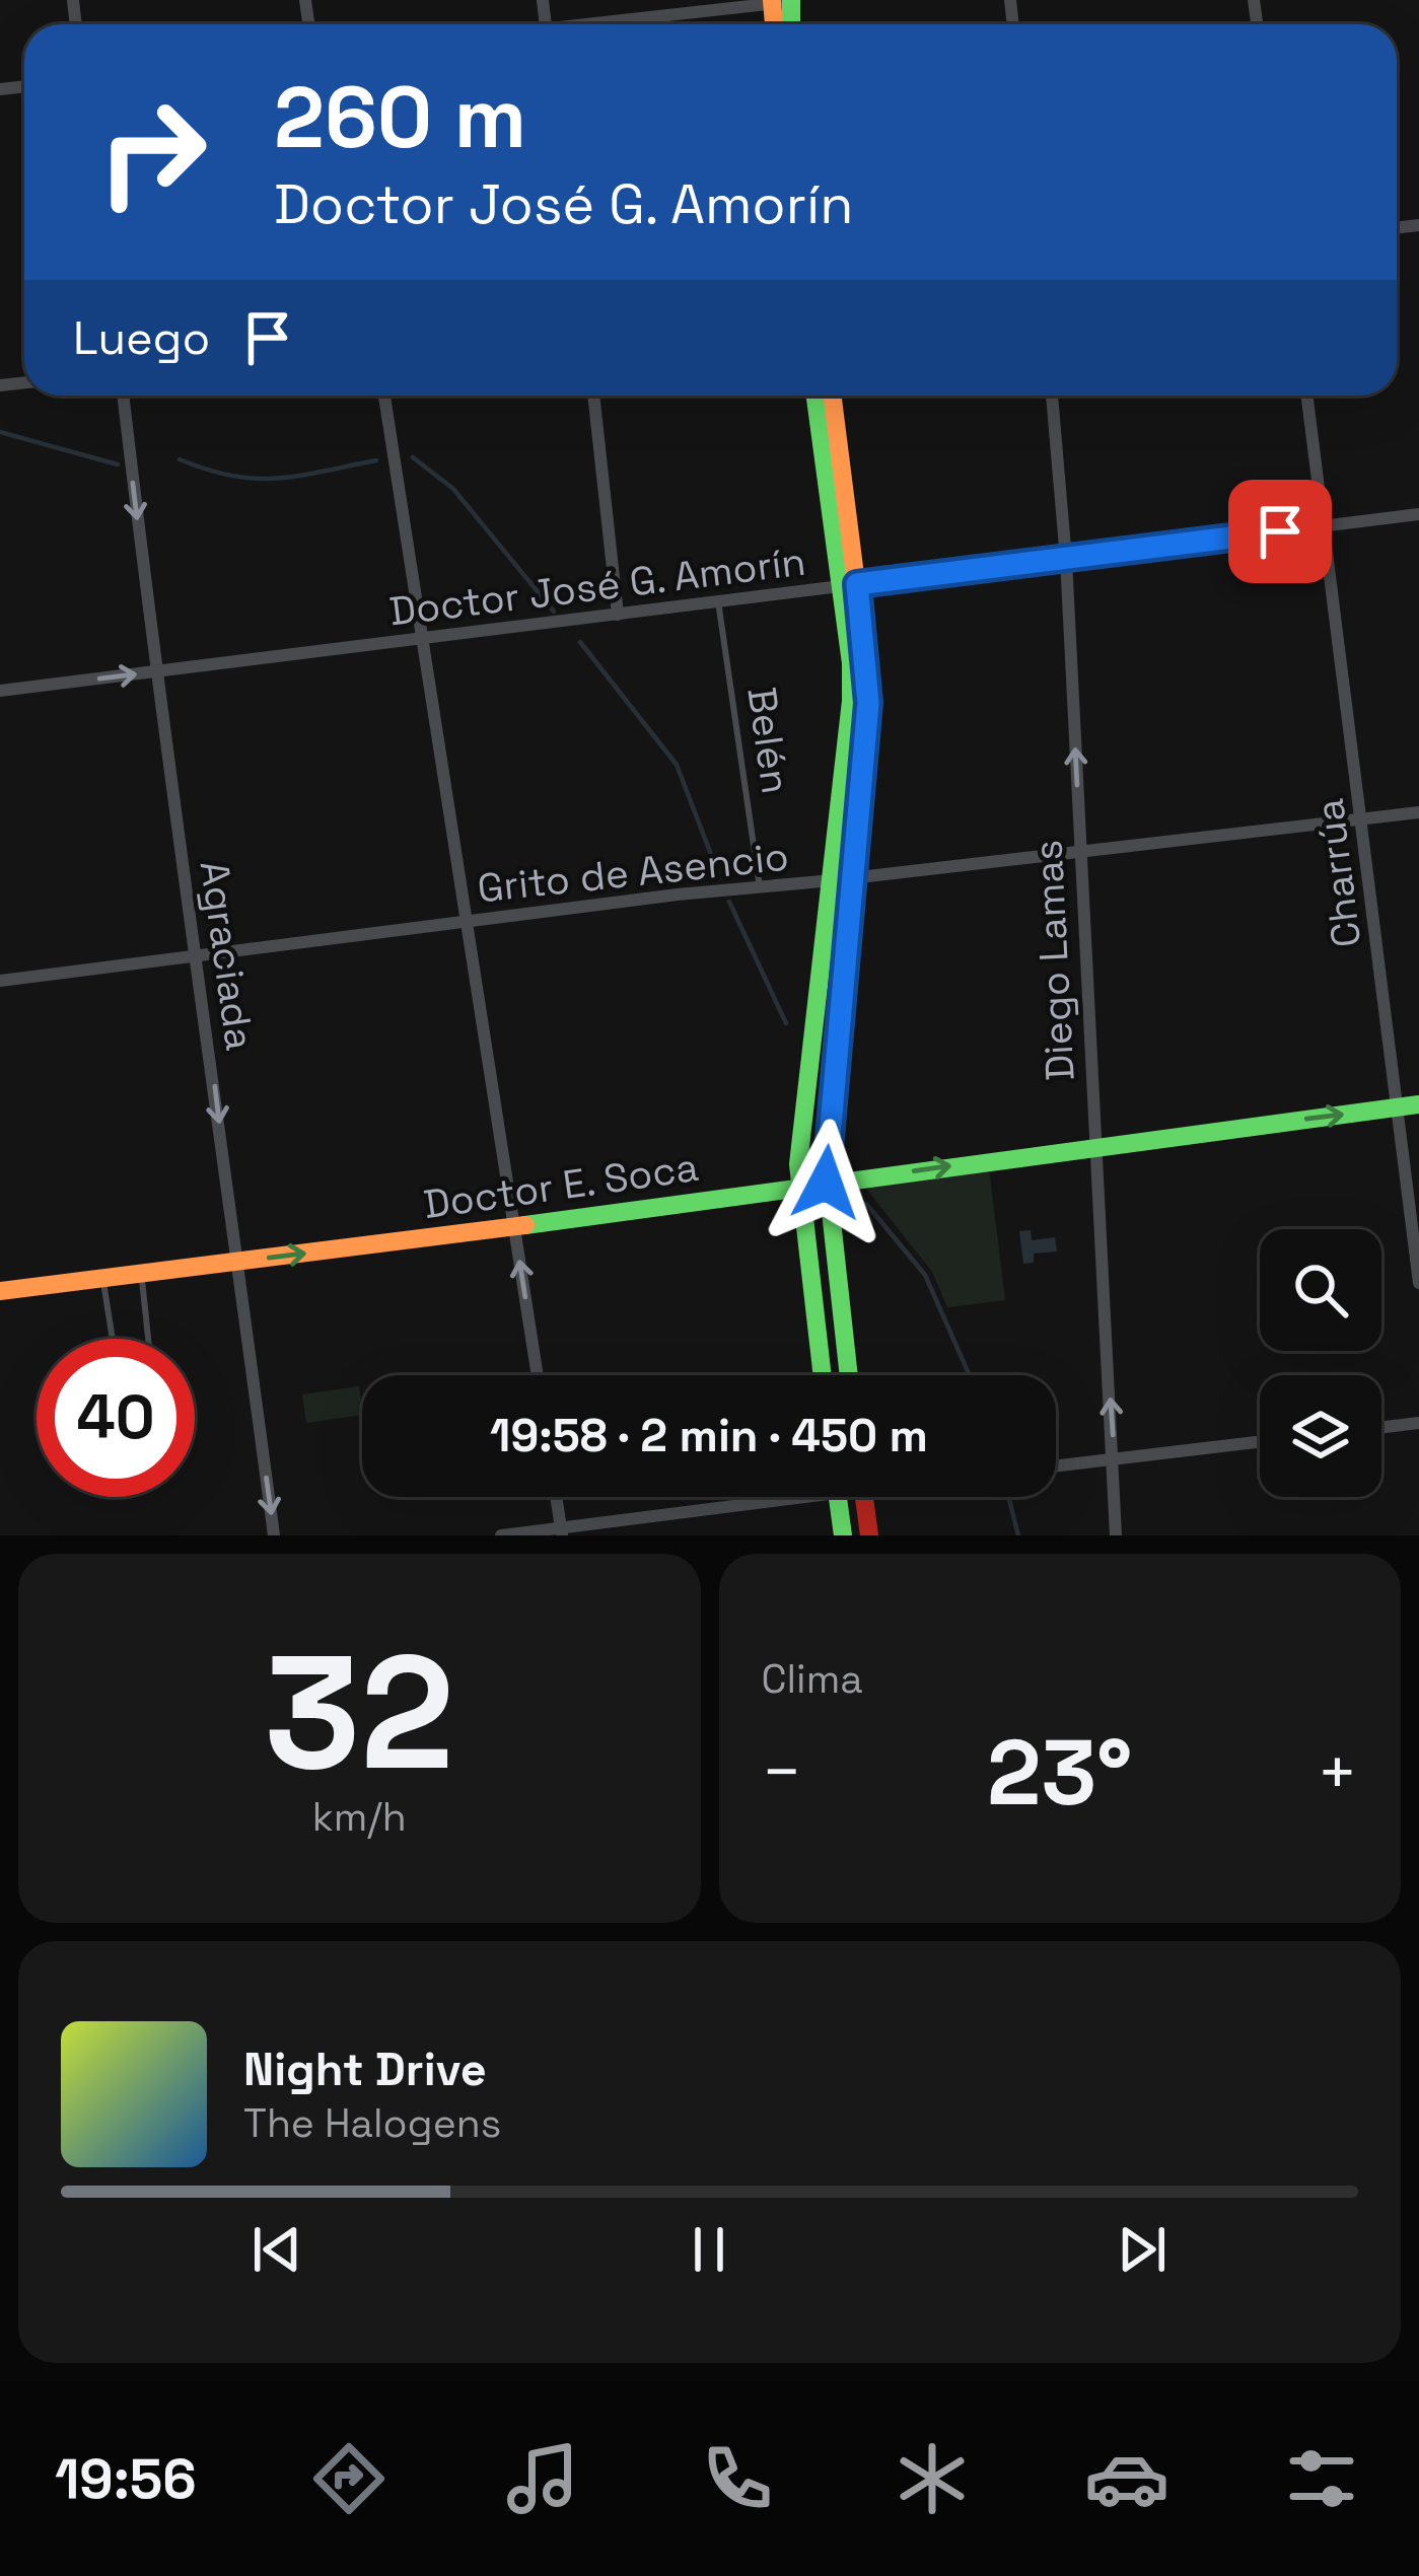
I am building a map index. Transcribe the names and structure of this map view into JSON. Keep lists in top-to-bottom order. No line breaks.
{"streets":{"street":["Doctor José G. Amorín","Grito de Asencio","Charrúa","Agraciada","Diego Lamas","Doctor E. Soca"],"lane":["Belén"]},"crossings":[["Doctor José G. Amorín","Belén"],["Doctor José G. Amorín","Charrúa"],["Doctor José G. Amorín","Agraciada"],["Doctor José G. Amorín","Diego Lamas"],["Belén","Grito de Asencio"],["Grito de Asencio","Charrúa"],["Grito de Asencio","Agraciada"],["Grito de Asencio","Diego Lamas"],["Charrúa","Doctor E. Soca"],["Agraciada","Doctor E. Soca"],["Diego Lamas","Doctor E. Soca"]],"one_way":["Agraciada","Diego Lamas","Doctor E. Soca"],"page":{"turn":["260 m","Doctor José G. Amorín"],"then":"Luego","limit":"40","trip":"19:58 · 2 min · 450 m","tile":[["32","km/h"],"Clima"],"heat":["−","23°","+"],"song":["Night Drive","The Halogens"],"tabs":"19:56"}}
